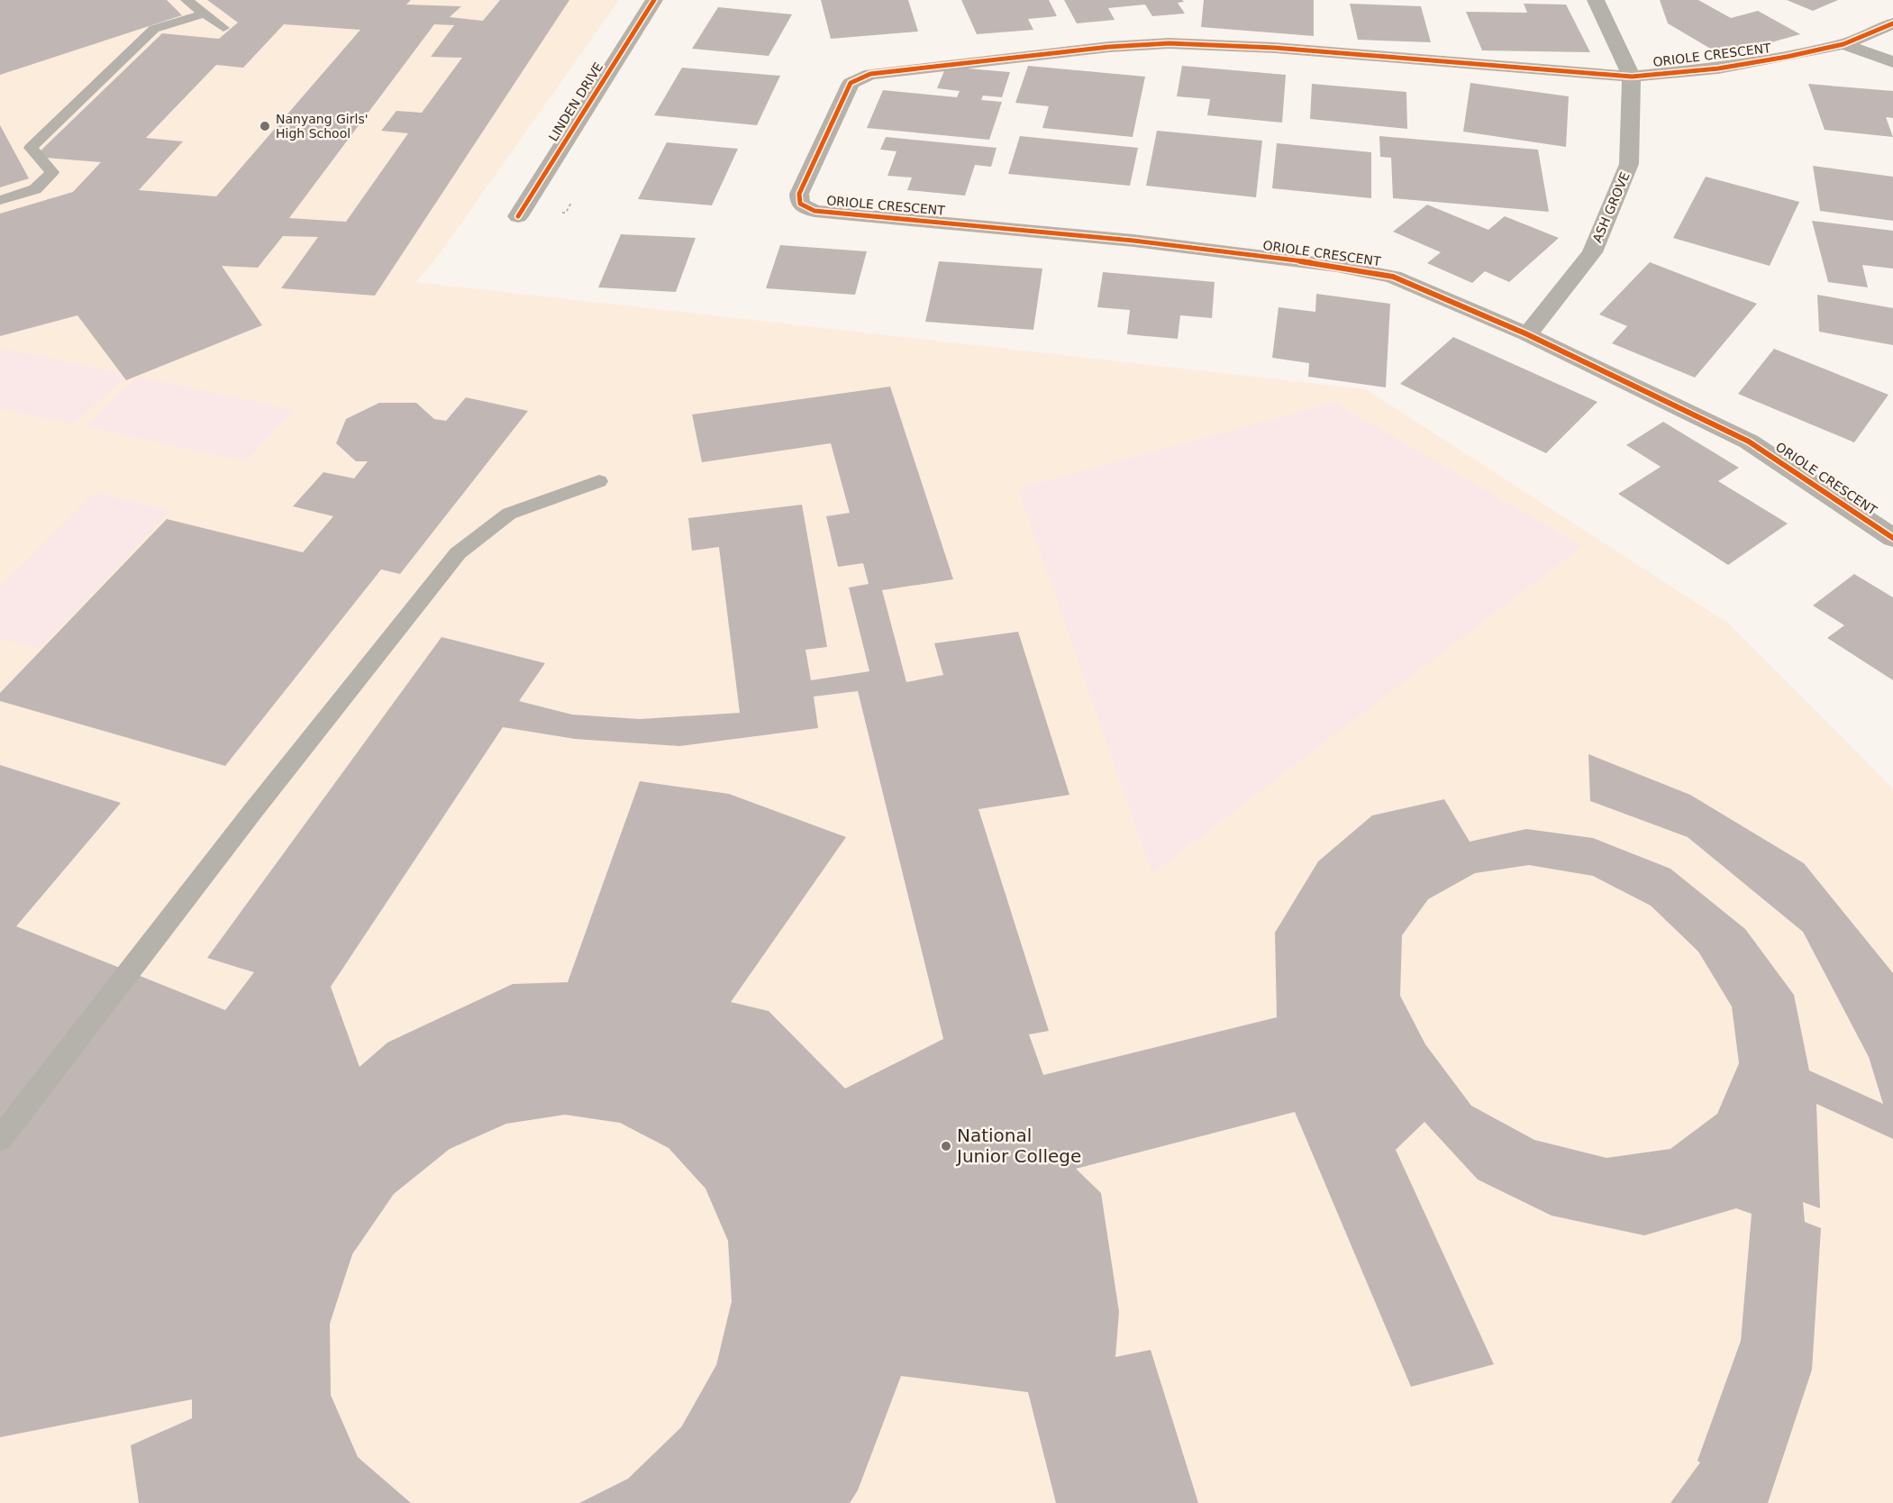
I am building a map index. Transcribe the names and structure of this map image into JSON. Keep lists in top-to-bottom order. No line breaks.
{"streets":{"street":["ORIOLE CRESCENT","LINDEN DRIVE","ASH GROVE"]},"crossings":[["ORIOLE CRESCENT","ASH GROVE"]],"places":["Nanyang Girls' High School","National Junior College"]}
